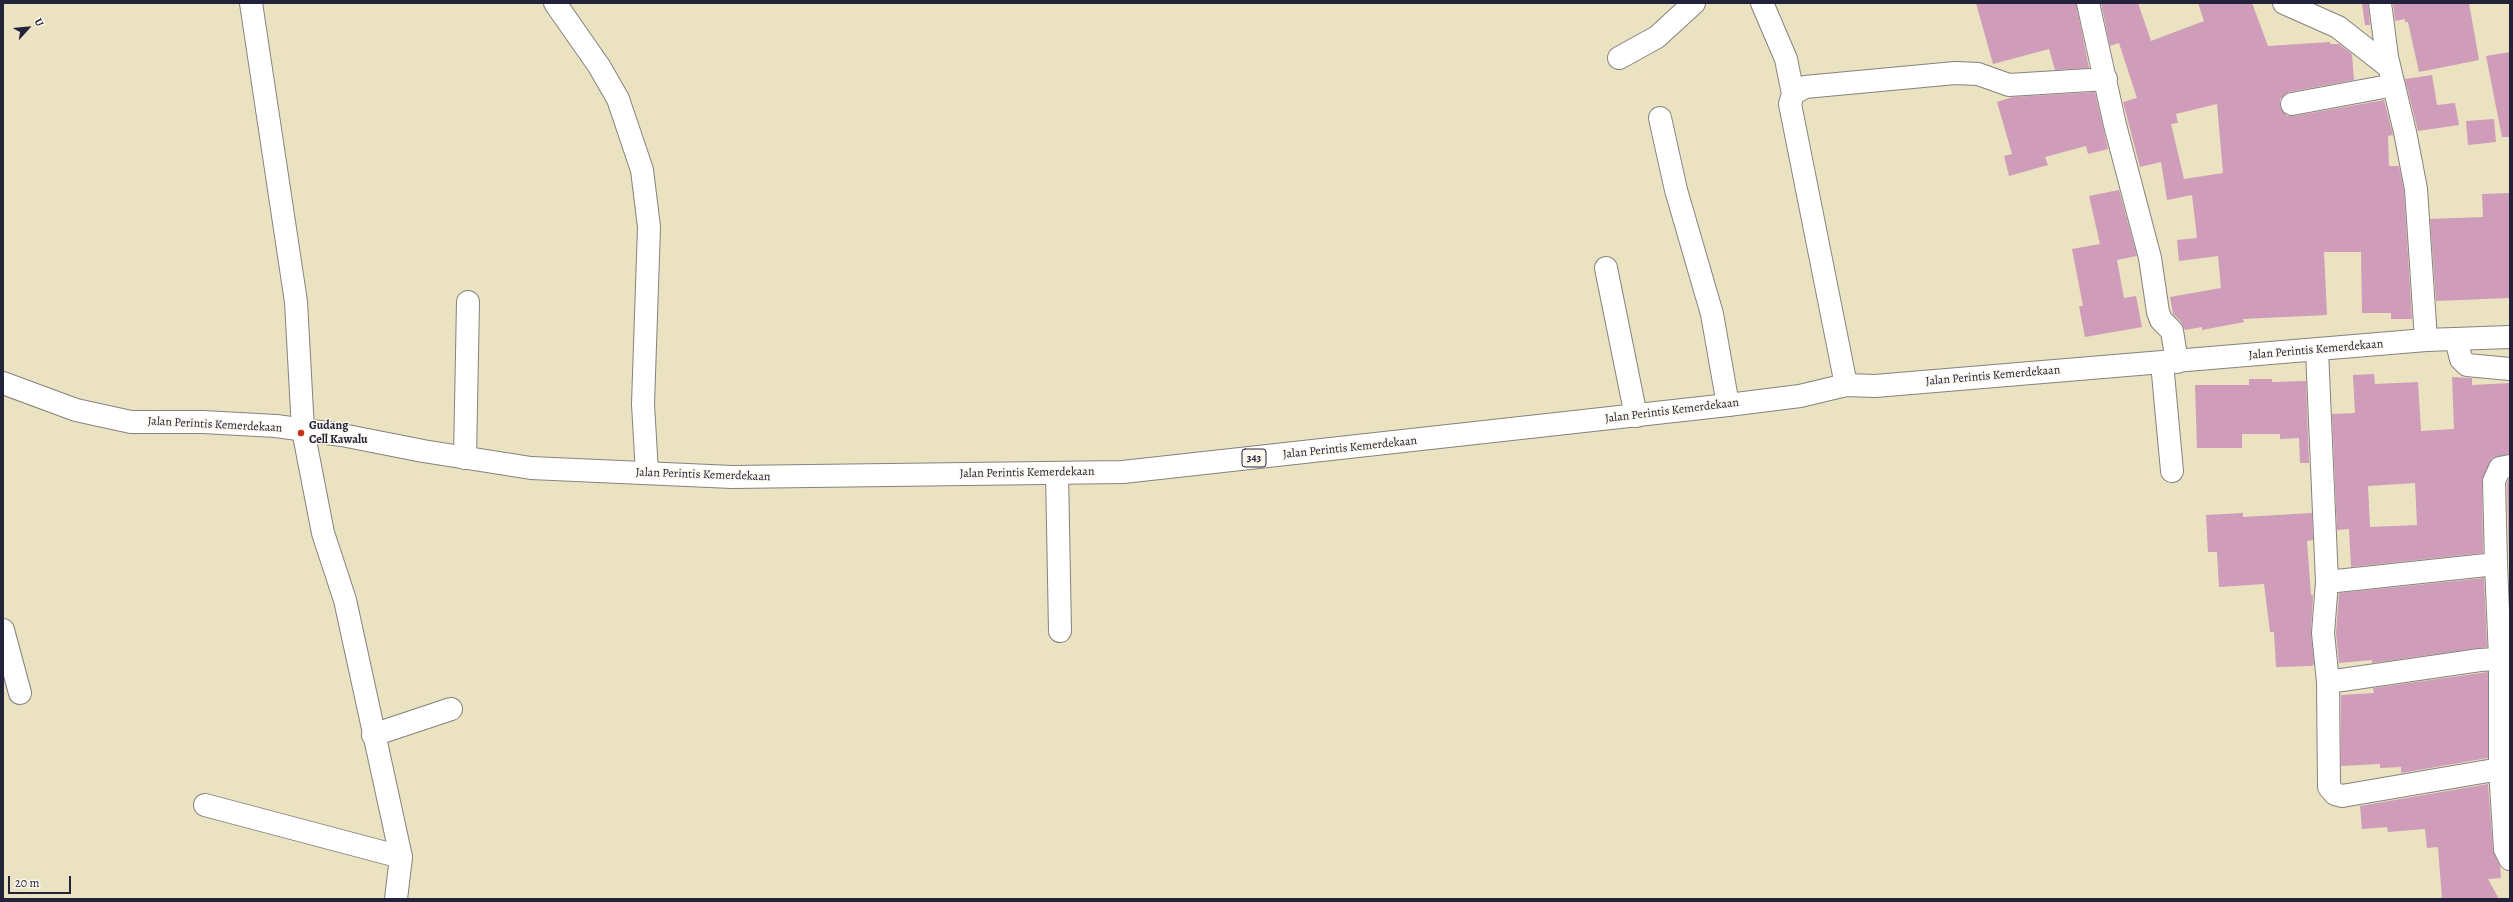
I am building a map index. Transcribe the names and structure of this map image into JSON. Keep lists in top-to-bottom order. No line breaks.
{"streets":{"street":["Jalan Perintis Kemerdekaan","343"]},"places":["Gudang Cell Kawalu"],"scale_bar":"20 m","north":"top right"}
